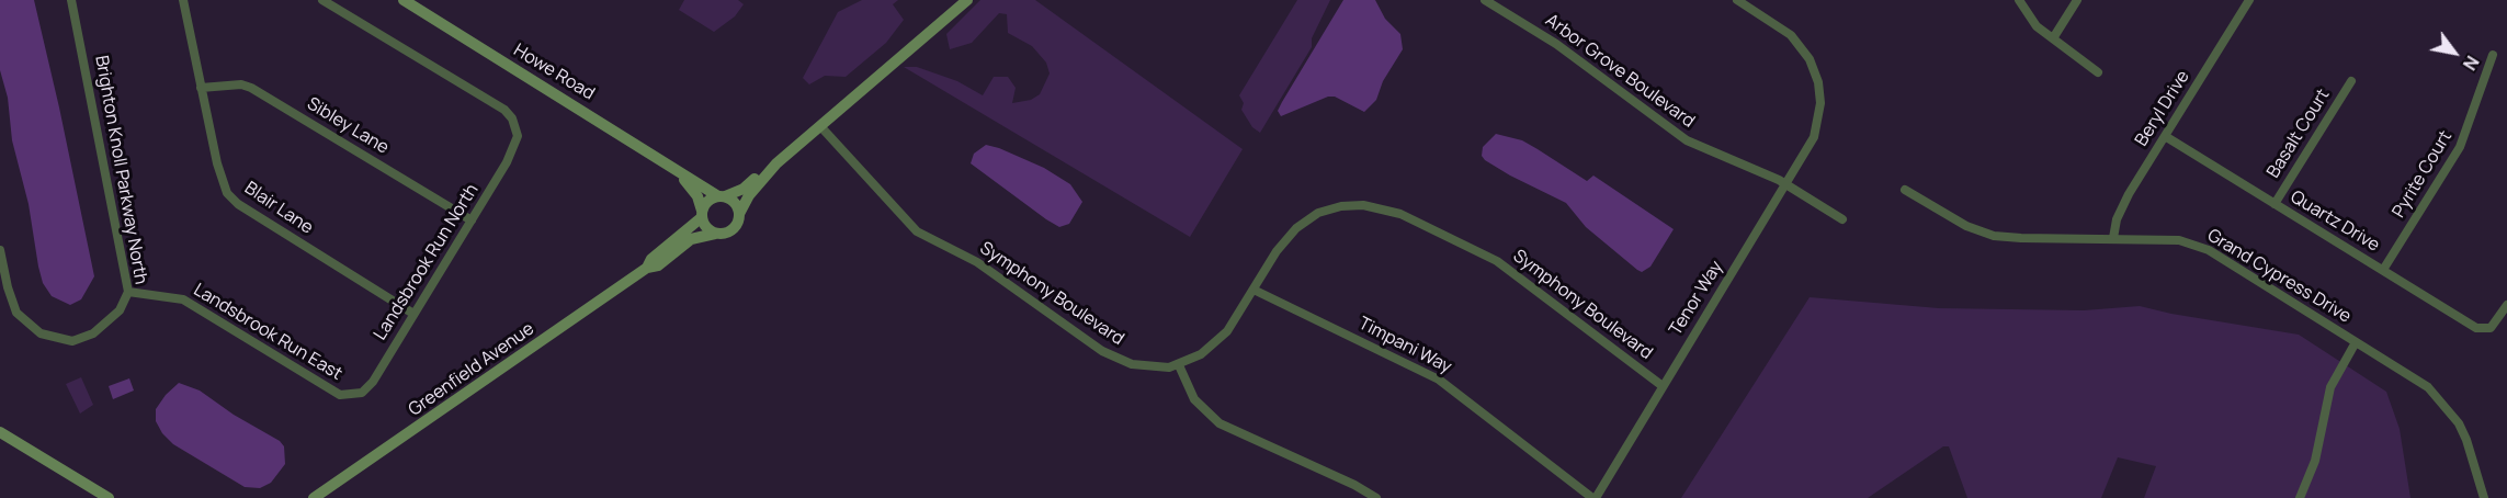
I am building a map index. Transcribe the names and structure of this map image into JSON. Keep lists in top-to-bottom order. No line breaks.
{"streets":{"main road":["Howe Road","Greenfield Avenue"],"street":["Arbor Grove Boulevard","Beryl Drive","Sibley Lane","Basalt Court","Brighton Knoll Parkway North","Pyrite Court","Blair Lane","Quartz Drive","Landsbrook Run North","Grand Cypress Drive","Symphony Boulevard","Tenor Way","Landsbrook Run East","Timpani Way"]},"crossings":[["Arbor Grove Boulevard","Tenor Way"],["Howe Road","Greenfield Avenue"],["Beryl Drive","Quartz Drive"],["Beryl Drive","Grand Cypress Drive"],["Sibley Lane","Blair Lane"],["Sibley Lane","Landsbrook Run North"],["Basalt Court","Quartz Drive"],["Brighton Knoll Parkway North","Landsbrook Run East"],["Pyrite Court","Quartz Drive"],["Blair Lane","Landsbrook Run North"],["Landsbrook Run North","Landsbrook Run East"],["Symphony Boulevard","Tenor Way"],["Symphony Boulevard","Timpani Way"],["Tenor Way","Timpani Way"]],"north":"bottom right"}
